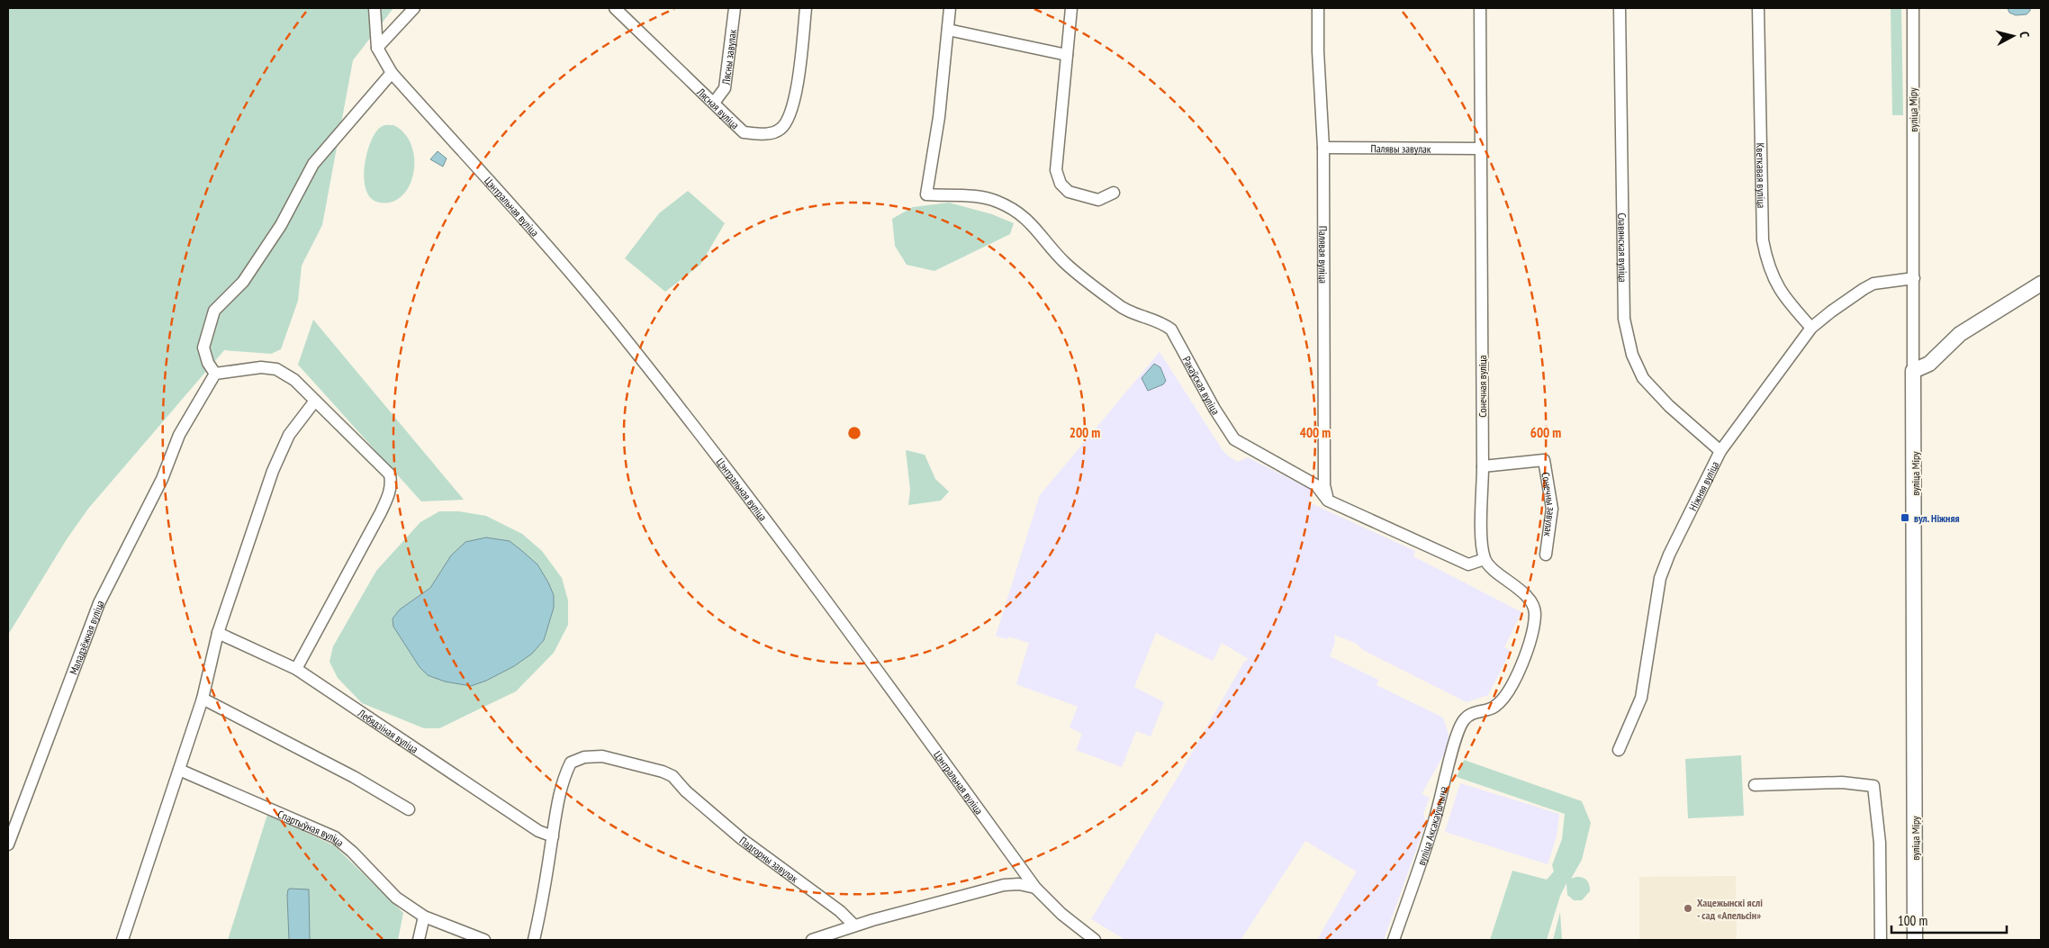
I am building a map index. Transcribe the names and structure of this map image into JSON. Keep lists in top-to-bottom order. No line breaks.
{"streets":{"main road":["вуліца Міру"],"street":["Лясны завулак","Лясная вуліца","Палявы завулак","Кветкавая вуліца","Цэнтральная вуліца","Славянская вуліца","Палявая вуліца","Ракаўская вуліца","Сонечная вуліца","Ніжняя вуліца","Сонечны завулак","Маладзёжная вуліца","Лебядзіная вуліца","вуліца Аксакаўшчына","Спартыўная вуліца","Падгорны завулак"]},"crossings":[["Лясны завулак","Лясная вуліца"],["вуліца Міру","Ніжняя вуліца"],["Палявы завулак","Палявая вуліца"],["Палявы завулак","Сонечная вуліца"],["Кветкавая вуліца","Ніжняя вуліца"],["Славянская вуліца","Ніжняя вуліца"],["Палявая вуліца","Ракаўская вуліца"],["Сонечная вуліца","Сонечны завулак"],["Сонечная вуліца","вуліца Аксакаўшчына"],["Лебядзіная вуліца","Падгорны завулак"]],"places":{"transit":["вул. Ніжняя"],"other":["Хацежынскі яслі - сад «Апельсін»"]},"scale_bar":"100 m","north":"right","rings":["200 m","400 m","600 m"]}
